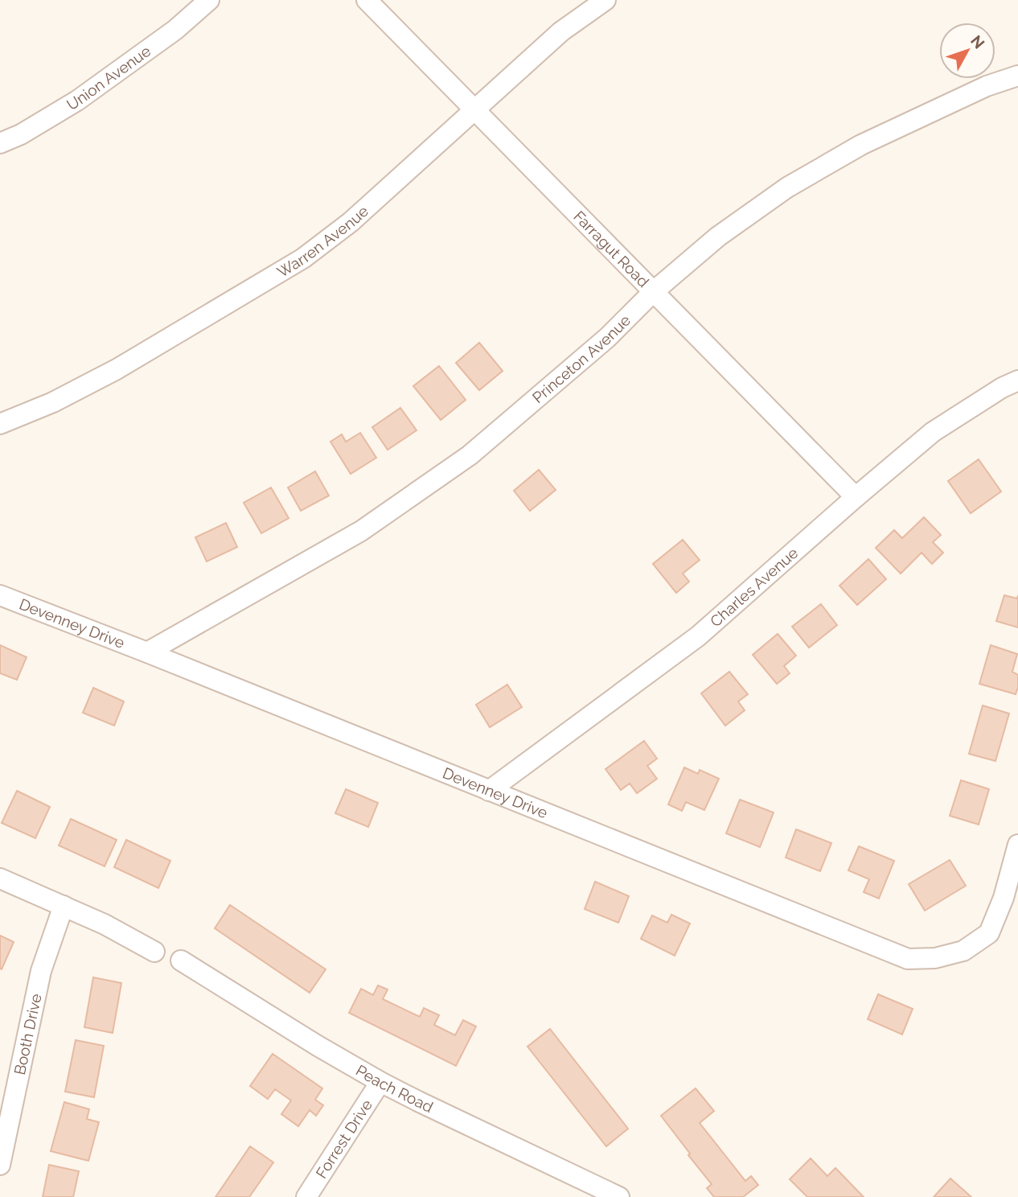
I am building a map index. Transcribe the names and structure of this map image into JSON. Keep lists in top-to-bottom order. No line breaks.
{"streets":{"street":["Union Avenue","Warren Avenue","Farragut Road","Princeton Avenue","Charles Avenue","Devenney Drive","Booth Drive","Peach Road","Forrest Drive"]},"crossings":[["Warren Avenue","Farragut Road"],["Farragut Road","Princeton Avenue"],["Farragut Road","Charles Avenue"],["Princeton Avenue","Devenney Drive"],["Charles Avenue","Devenney Drive"],["Peach Road","Forrest Drive"]],"north":"top right"}
